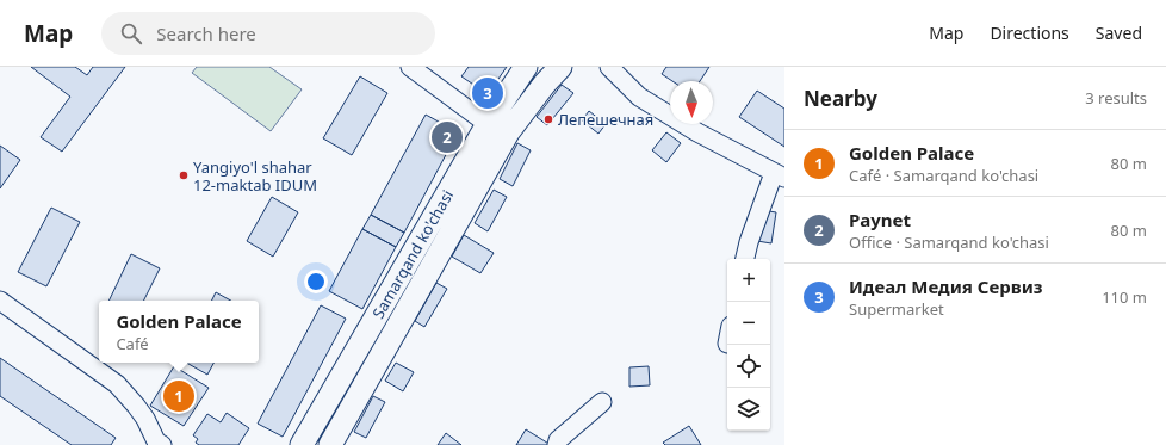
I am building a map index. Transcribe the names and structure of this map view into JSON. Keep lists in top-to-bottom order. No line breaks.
{"streets":{"main road":["Samarqand ko'chasi"]},"places":["Лепешечная","Yangiyo'l shahar 12-maktab IDUM"],"north":"bottom","page":{"header":"Map","search":"Search here","nav":["Map","Directions","Saved"],"heading":["Nearby","3 results"],"pins":["3","2","1"],"list":[{"mark":"1","name":"Golden Palace","note":"Café · Samarqand ko'chasi","value":"80 m"},{"mark":"2","name":"Paynet","note":"Office · Samarqand ko'chasi","value":"80 m"},{"mark":"3","name":"Идеал Медия Сервиз","note":"Supermarket","value":"110 m"}],"map_buttons":["+","−"],"popup":["Golden Palace","Café"]}}
